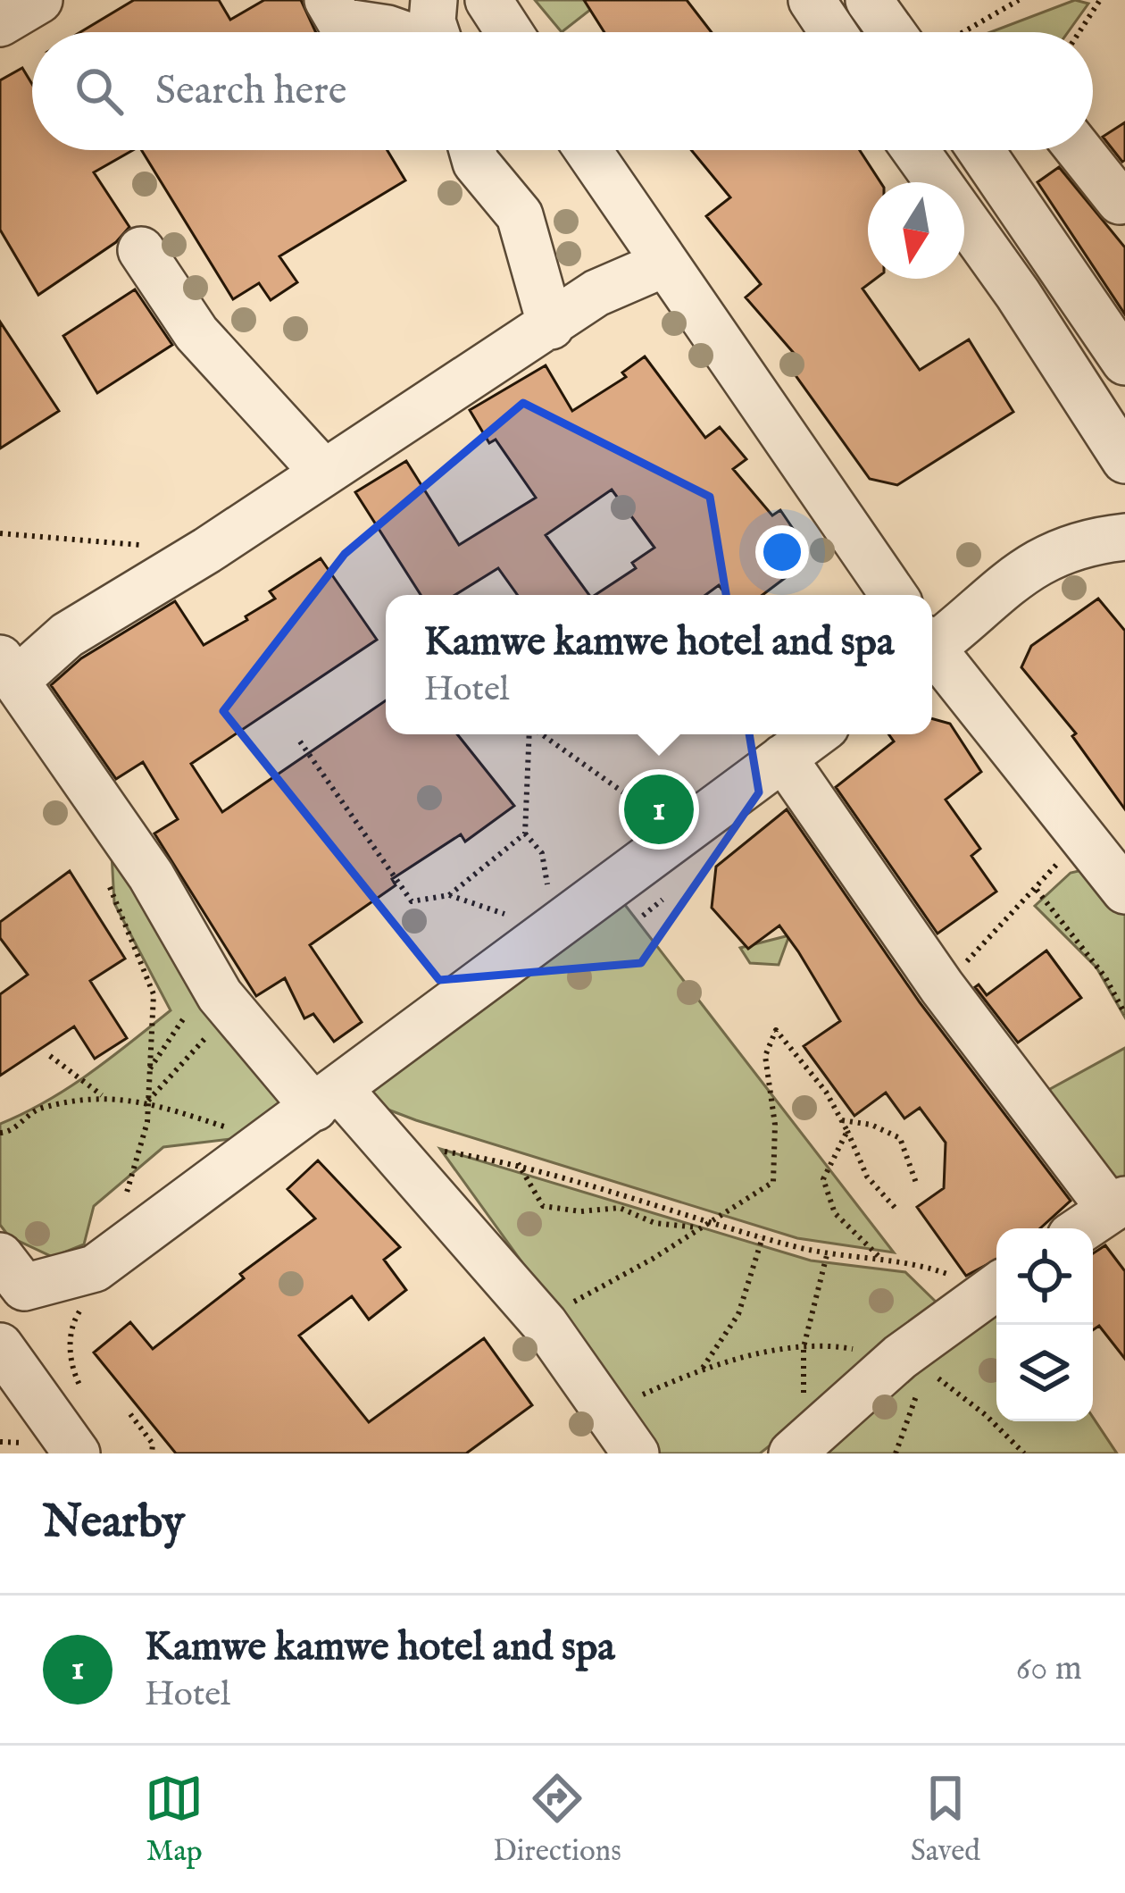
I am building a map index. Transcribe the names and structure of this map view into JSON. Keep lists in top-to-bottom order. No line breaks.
{"north":"bottom","page":{"search":"Search here","popup":["Kamwe kamwe hotel and spa","Hotel"],"pins":"1","heading":"Nearby","list":[{"mark":"1","name":"Kamwe kamwe hotel and spa","note":"Hotel","value":"60 m"}],"nav":["Map","Directions","Saved"]}}
